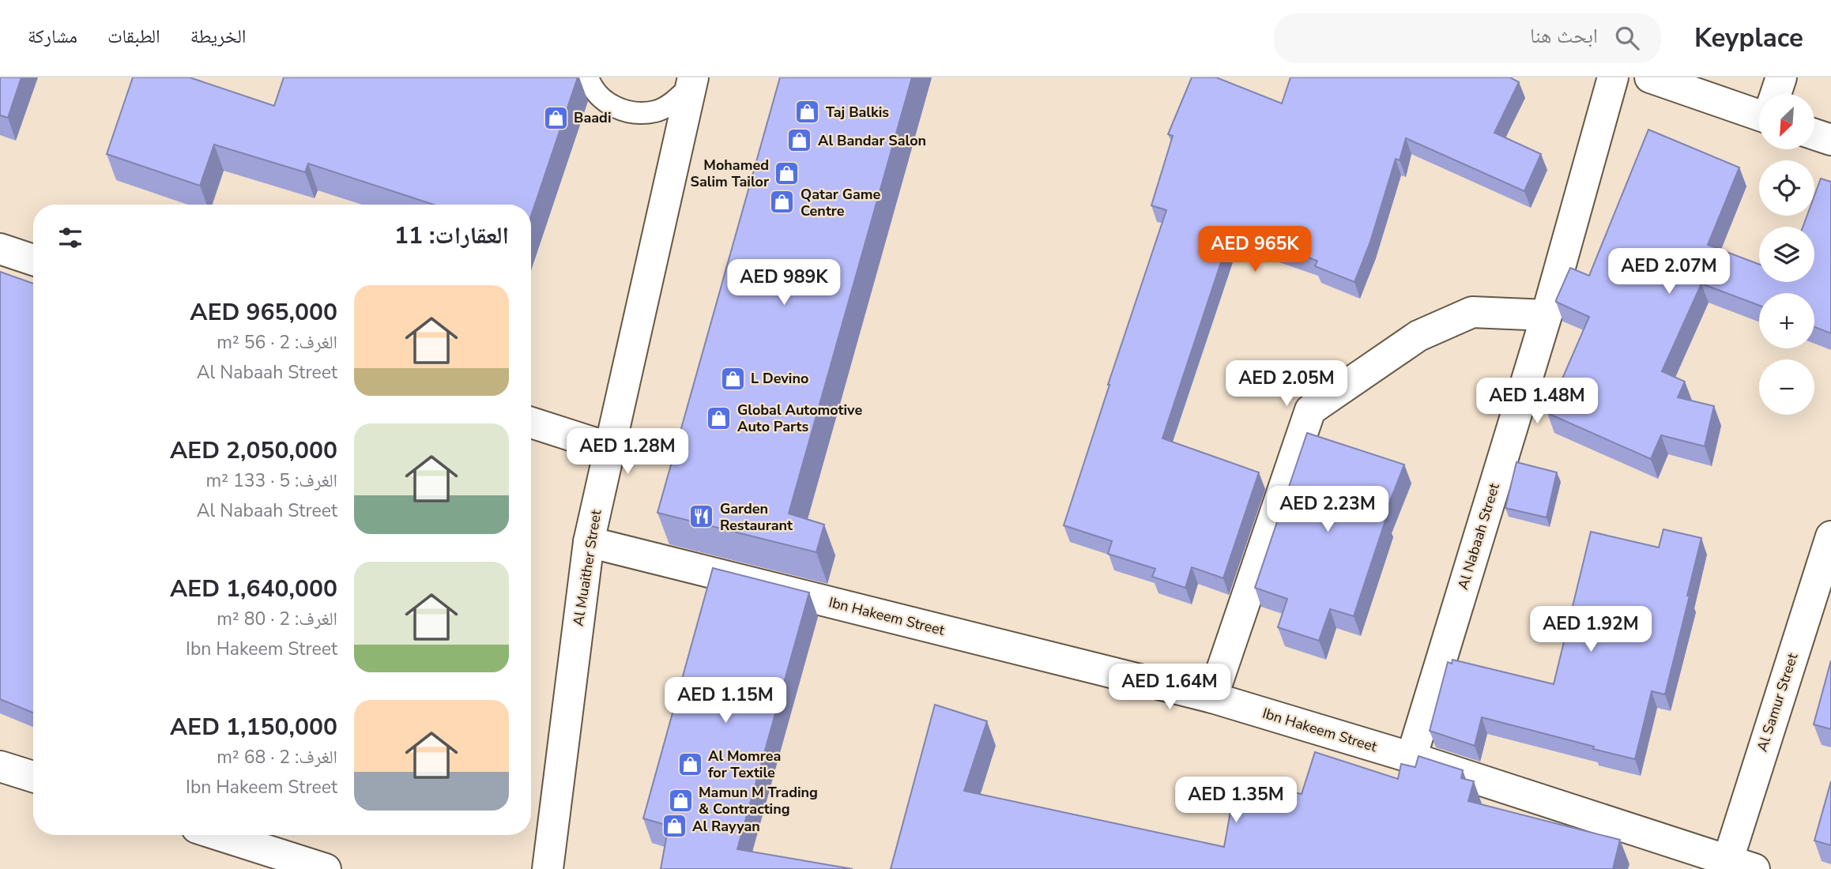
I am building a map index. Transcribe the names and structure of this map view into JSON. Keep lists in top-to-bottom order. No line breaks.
{"streets":{"street":["Al Nabaah Street","Al Muaither Street","Ibn Hakeem Street","Al Samur Street"]},"crossings":[["Al Nabaah Street","Ibn Hakeem Street"],["Al Muaither Street","Ibn Hakeem Street"],["Ibn Hakeem Street","Al Samur Street"]],"places":{"shop":["Taj Balkis","Baadi","Al Bandar Salon","Mohamed Salim Tailor","Qatar Game Centre","L Devino","Global Automotive Auto Parts","Al Momrea for Textile","Mamun M Trading & Contracting","Al Rayyan"],"restaurant":["Garden Restaurant"]},"north":"bottom left","page":{"header":"Keyplace","search":"ابحث هنا","nav":["الخريطة","الطبقات","مشاركة"],"map_buttons":["+","−"],"heading":"العقارات: 11","price":["AED 965K","AED 2.07M","AED 989K","AED 2.05M","AED 1.48M","AED 1.28M","AED 2.23M","AED 1.92M","AED 1.64M","AED 1.15M","AED 1.35M"],"list":[{"name":"AED 965,000","note":"الغرف: 2 · 56 m² · Al Nabaah Street"},{"name":"AED 2,050,000","note":"الغرف: 5 · 133 m² · Al Nabaah Street"},{"name":"AED 1,640,000","note":"الغرف: 2 · 80 m² · Ibn Hakeem Street"},{"name":"AED 1,150,000","note":"الغرف: 2 · 68 m² · Ibn Hakeem Street"}]}}
